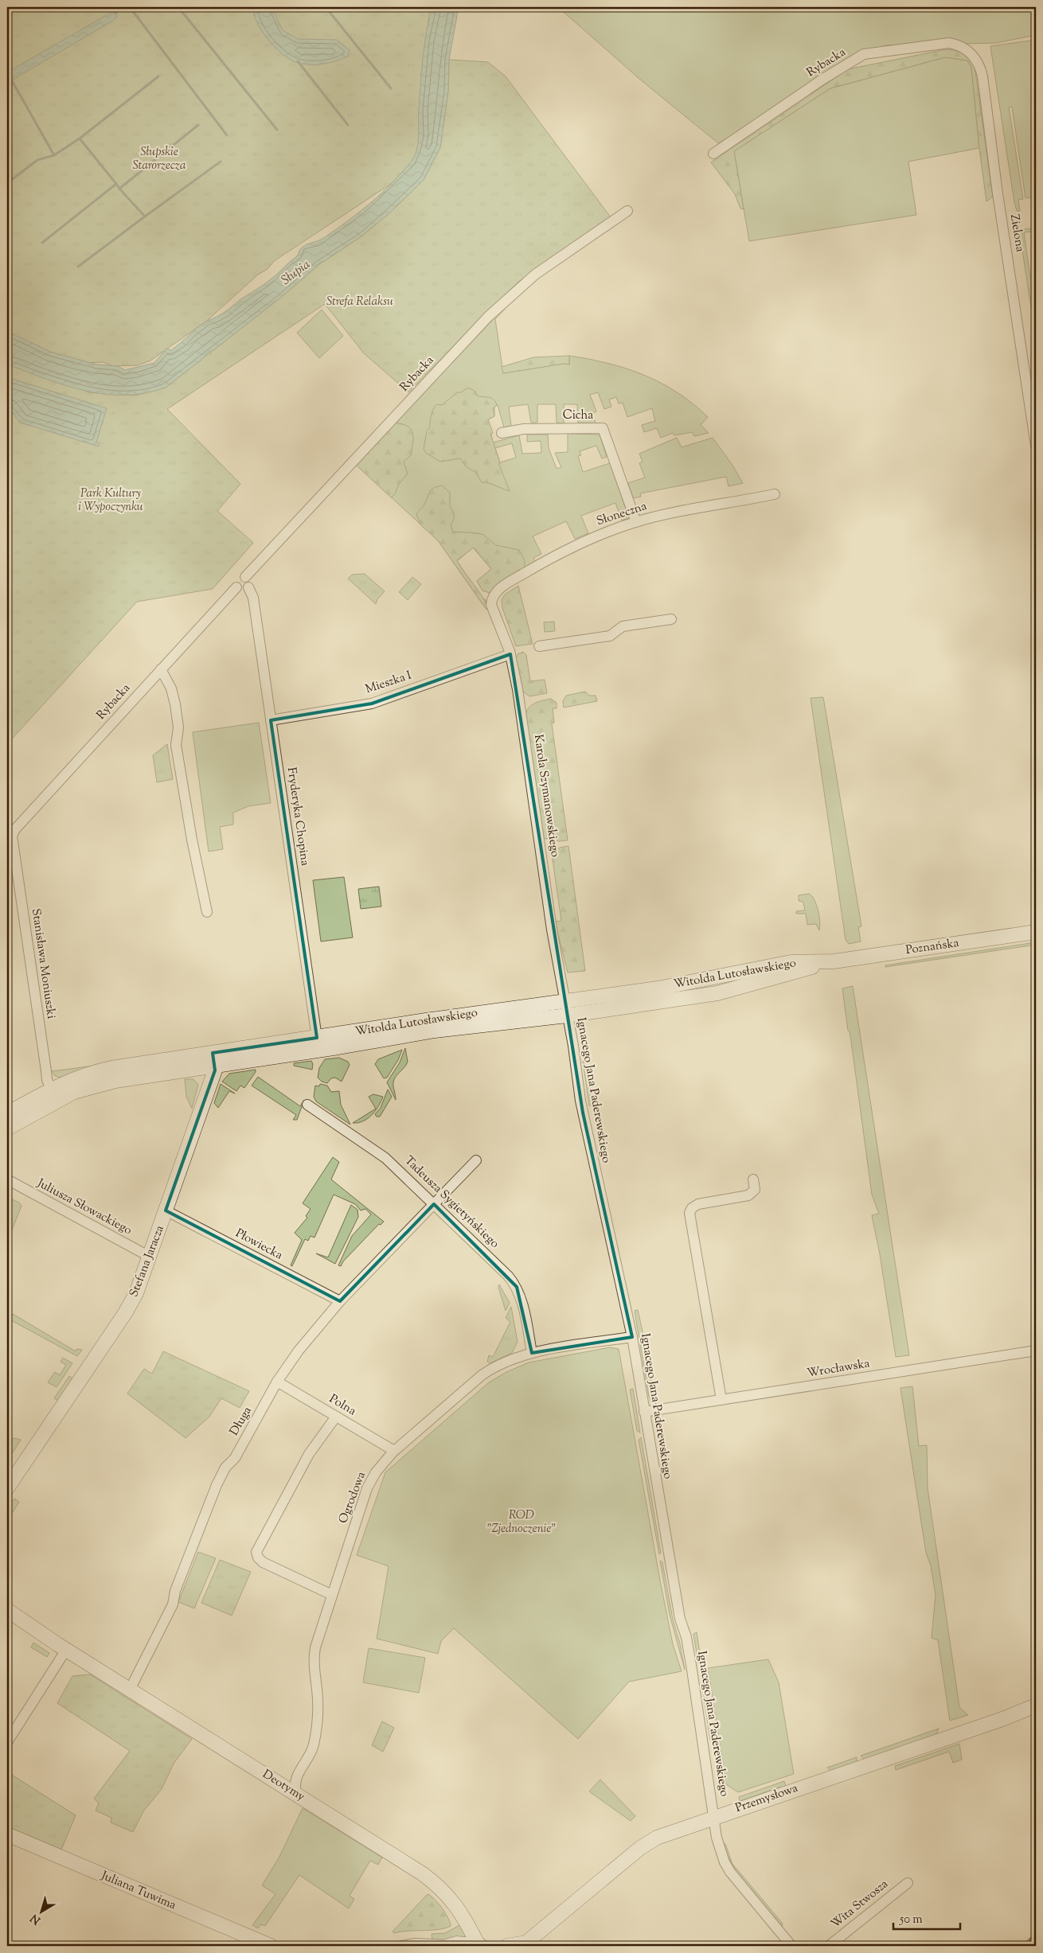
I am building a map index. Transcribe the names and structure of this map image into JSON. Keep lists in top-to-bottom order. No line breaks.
{"streets":{"main road":["Poznańska","Witolda Lutosławskiego","Stefana Jaracza","Deotymy","Przemysłowa","Juliana Tuwima"],"street":["Rybacka","Zielona","Cicha","Słoneczna","Mieszka I","Karola Szymanowskiego","Fryderyka Chopina","Stanisława Moniuszki","Ignacego Jana Paderewskiego","Tadeusza Sygietyńskiego","Juliusza Słowackiego","Płowiecka","Wrocławska","Polna","Długa","Ogrodowa","Wita Stwosza"]},"crossings":[["Rybacka","Zielona"],["Rybacka","Fryderyka Chopina"],["Rybacka","Stanisława Moniuszki"],["Cicha","Słoneczna"],["Słoneczna","Karola Szymanowskiego"],["Mieszka I","Karola Szymanowskiego"],["Mieszka I","Fryderyka Chopina"],["Karola Szymanowskiego","Witolda Lutosławskiego"],["Karola Szymanowskiego","Ignacego Jana Paderewskiego"],["Fryderyka Chopina","Witolda Lutosławskiego"],["Poznańska","Witolda Lutosławskiego"],["Stanisława Moniuszki","Witolda Lutosławskiego"],["Witolda Lutosławskiego","Ignacego Jana Paderewskiego"],["Witolda Lutosławskiego","Stefana Jaracza"],["Ignacego Jana Paderewskiego","Wrocławska"],["Ignacego Jana Paderewskiego","Ogrodowa"],["Ignacego Jana Paderewskiego","Przemysłowa"],["Tadeusza Sygietyńskiego","Długa"],["Tadeusza Sygietyńskiego","Ogrodowa"],["Juliusza Słowackiego","Stefana Jaracza"],["Płowiecka","Stefana Jaracza"],["Płowiecka","Długa"],["Polna","Długa"],["Polna","Ogrodowa"],["Długa","Deotymy"]],"water":["Słupia"],"parks":["Słupskie Starorzecza","Strefa Relaksu","Park Kultury i Wypoczynku","ROD \"Zjednoczenie\""],"scale_bar":"50 m","north":"bottom left"}
